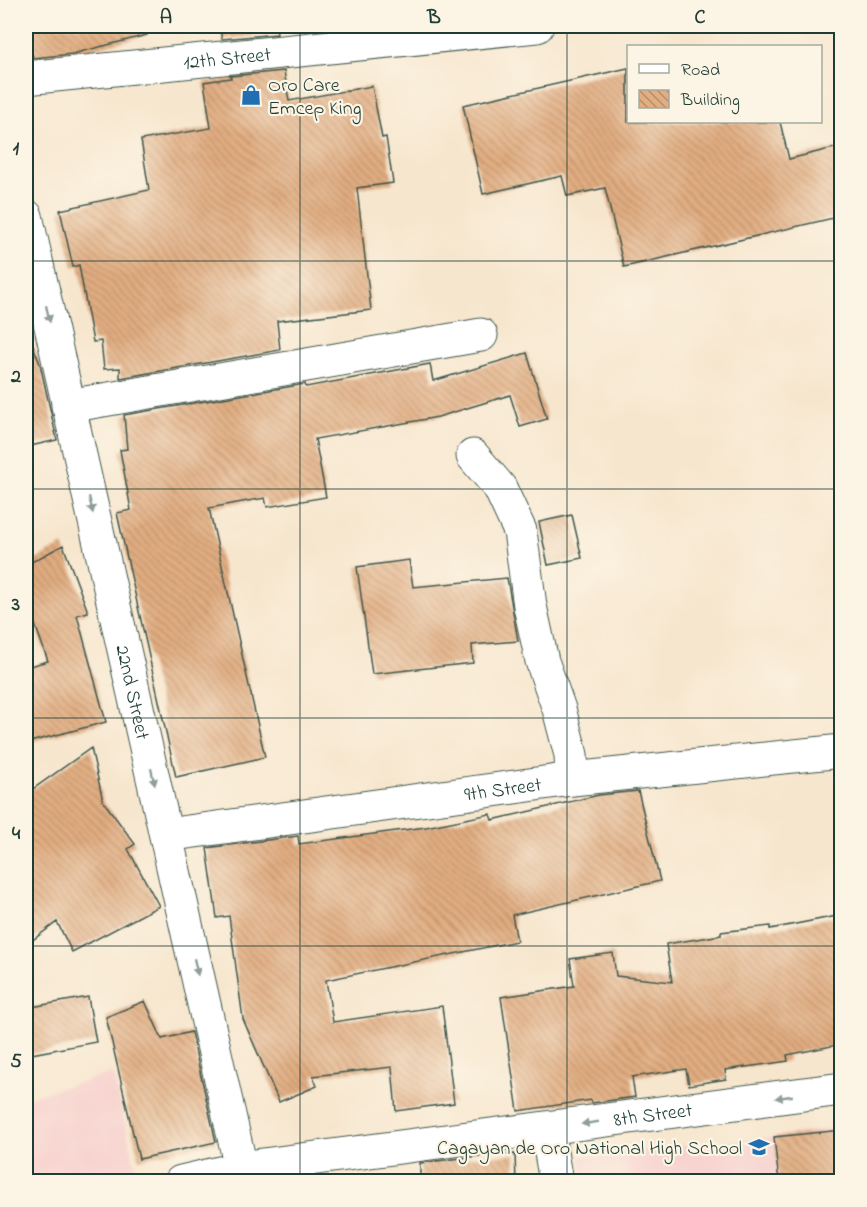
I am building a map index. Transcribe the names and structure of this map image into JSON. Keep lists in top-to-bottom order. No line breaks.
{"streets":{"street":["12th Street","22nd Street","9th Street","8th Street"]},"crossings":[["22nd Street","9th Street"],["22nd Street","8th Street"]],"one_way":["22nd Street","8th Street"],"places":{"shop":["Oro Care Emcep King"],"school or university":["Cagayan de Oro National High School"]},"legend":["Road","Building"],"grid":{"columns":["A","B","C"],"rows":["1","2","3","4","5"]}}
